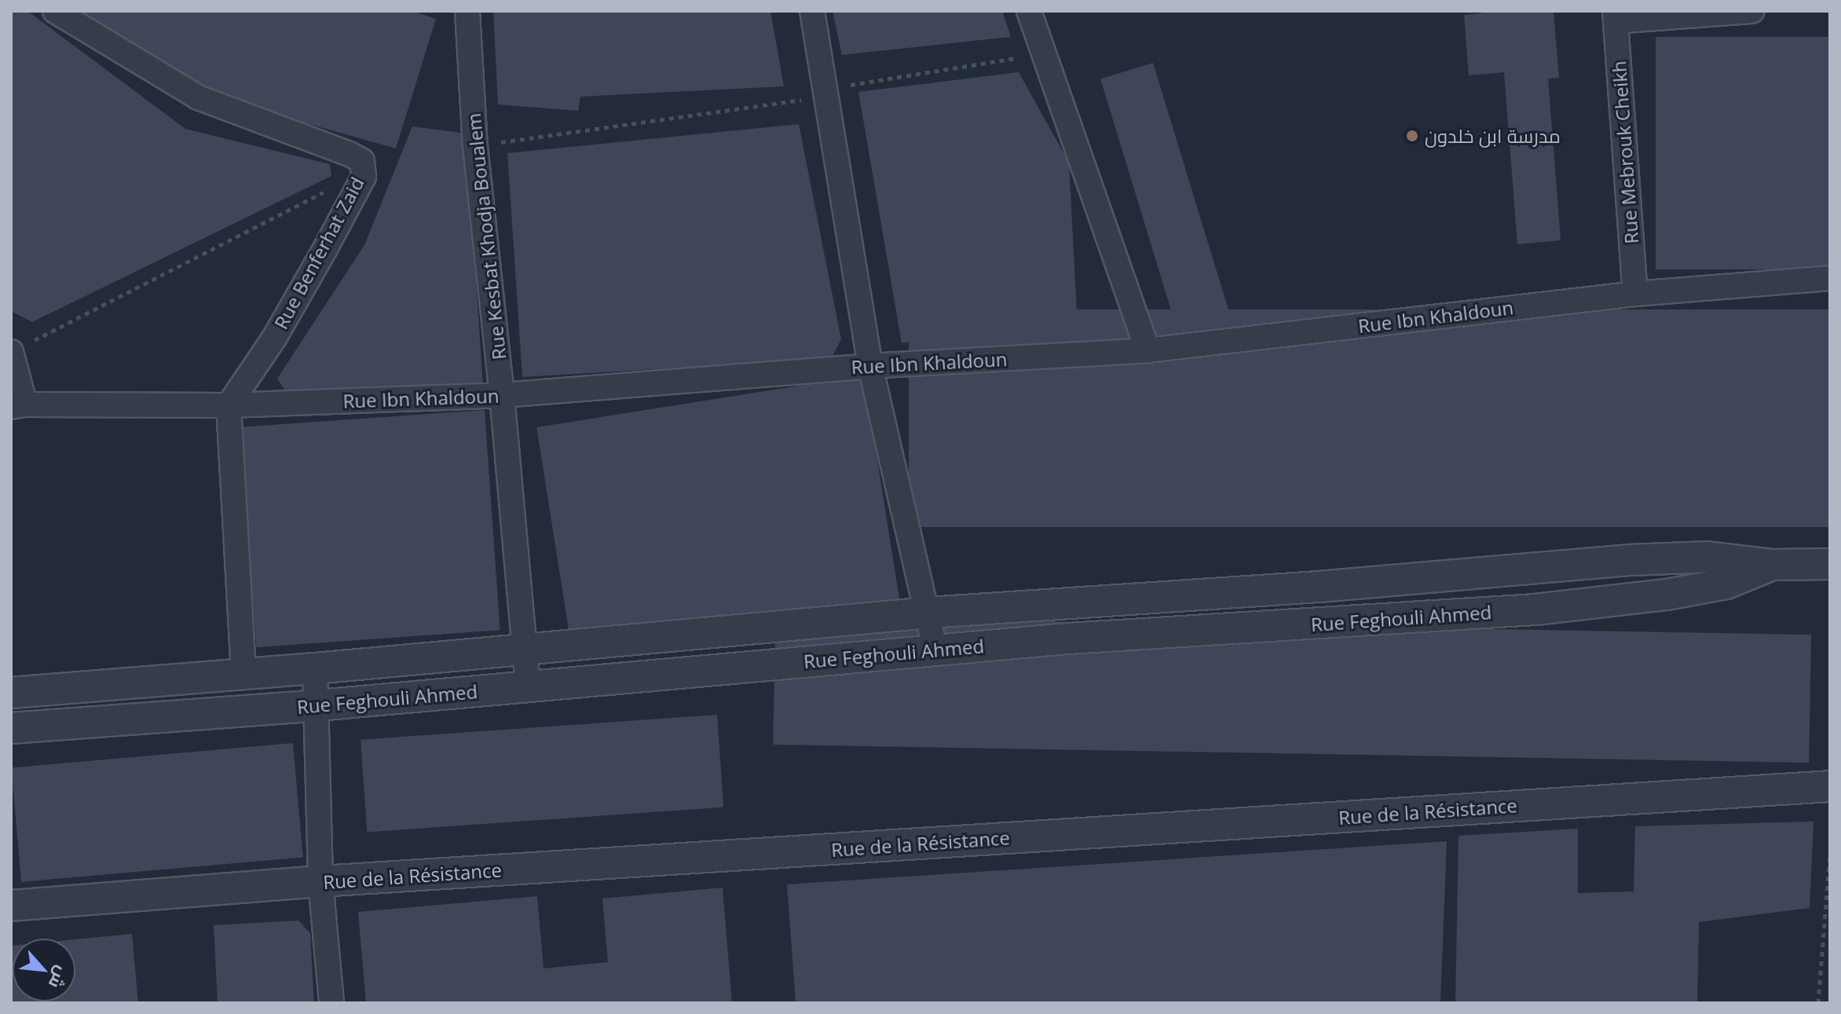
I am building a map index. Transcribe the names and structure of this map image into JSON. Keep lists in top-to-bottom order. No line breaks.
{"streets":{"street":["Rue Mebrouk Cheikh","Rue Kesbat Khodja Boualem","Rue Benferhat Zaid","Rue Ibn Khaldoun","Rue Feghouli Ahmed","Rue de la Résistance"]},"crossings":[["Rue Mebrouk Cheikh","Rue Ibn Khaldoun"],["Rue Kesbat Khodja Boualem","Rue Ibn Khaldoun"],["Rue Kesbat Khodja Boualem","Rue Feghouli Ahmed"],["Rue Benferhat Zaid","Rue Ibn Khaldoun"]],"places":["مدرسة ابن خلدون"],"north":"bottom right"}
